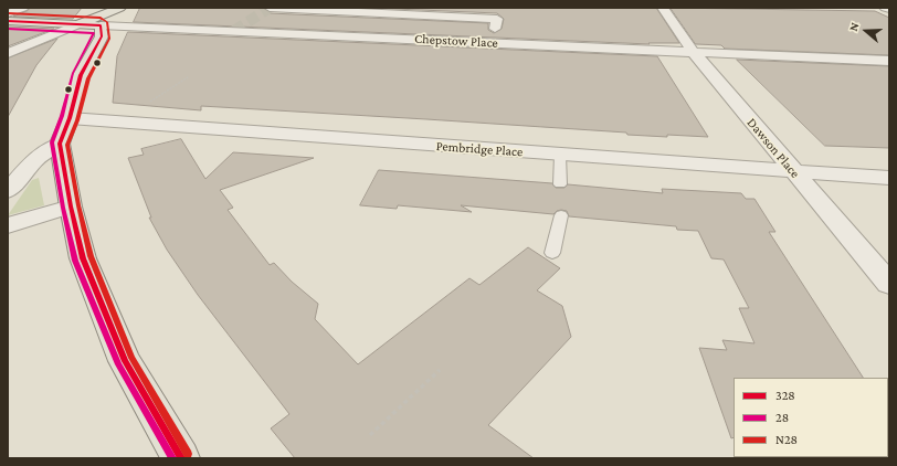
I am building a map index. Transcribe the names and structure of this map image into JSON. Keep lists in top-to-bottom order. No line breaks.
{"streets":{"street":["Chepstow Place","Dawson Place","Pembridge Place"]},"crossings":[["Chepstow Place","Dawson Place"],["Dawson Place","Pembridge Place"]],"lines":["transit line N28","transit line 328","transit line 28"],"legend":["328","28","N28"],"north":"left"}
